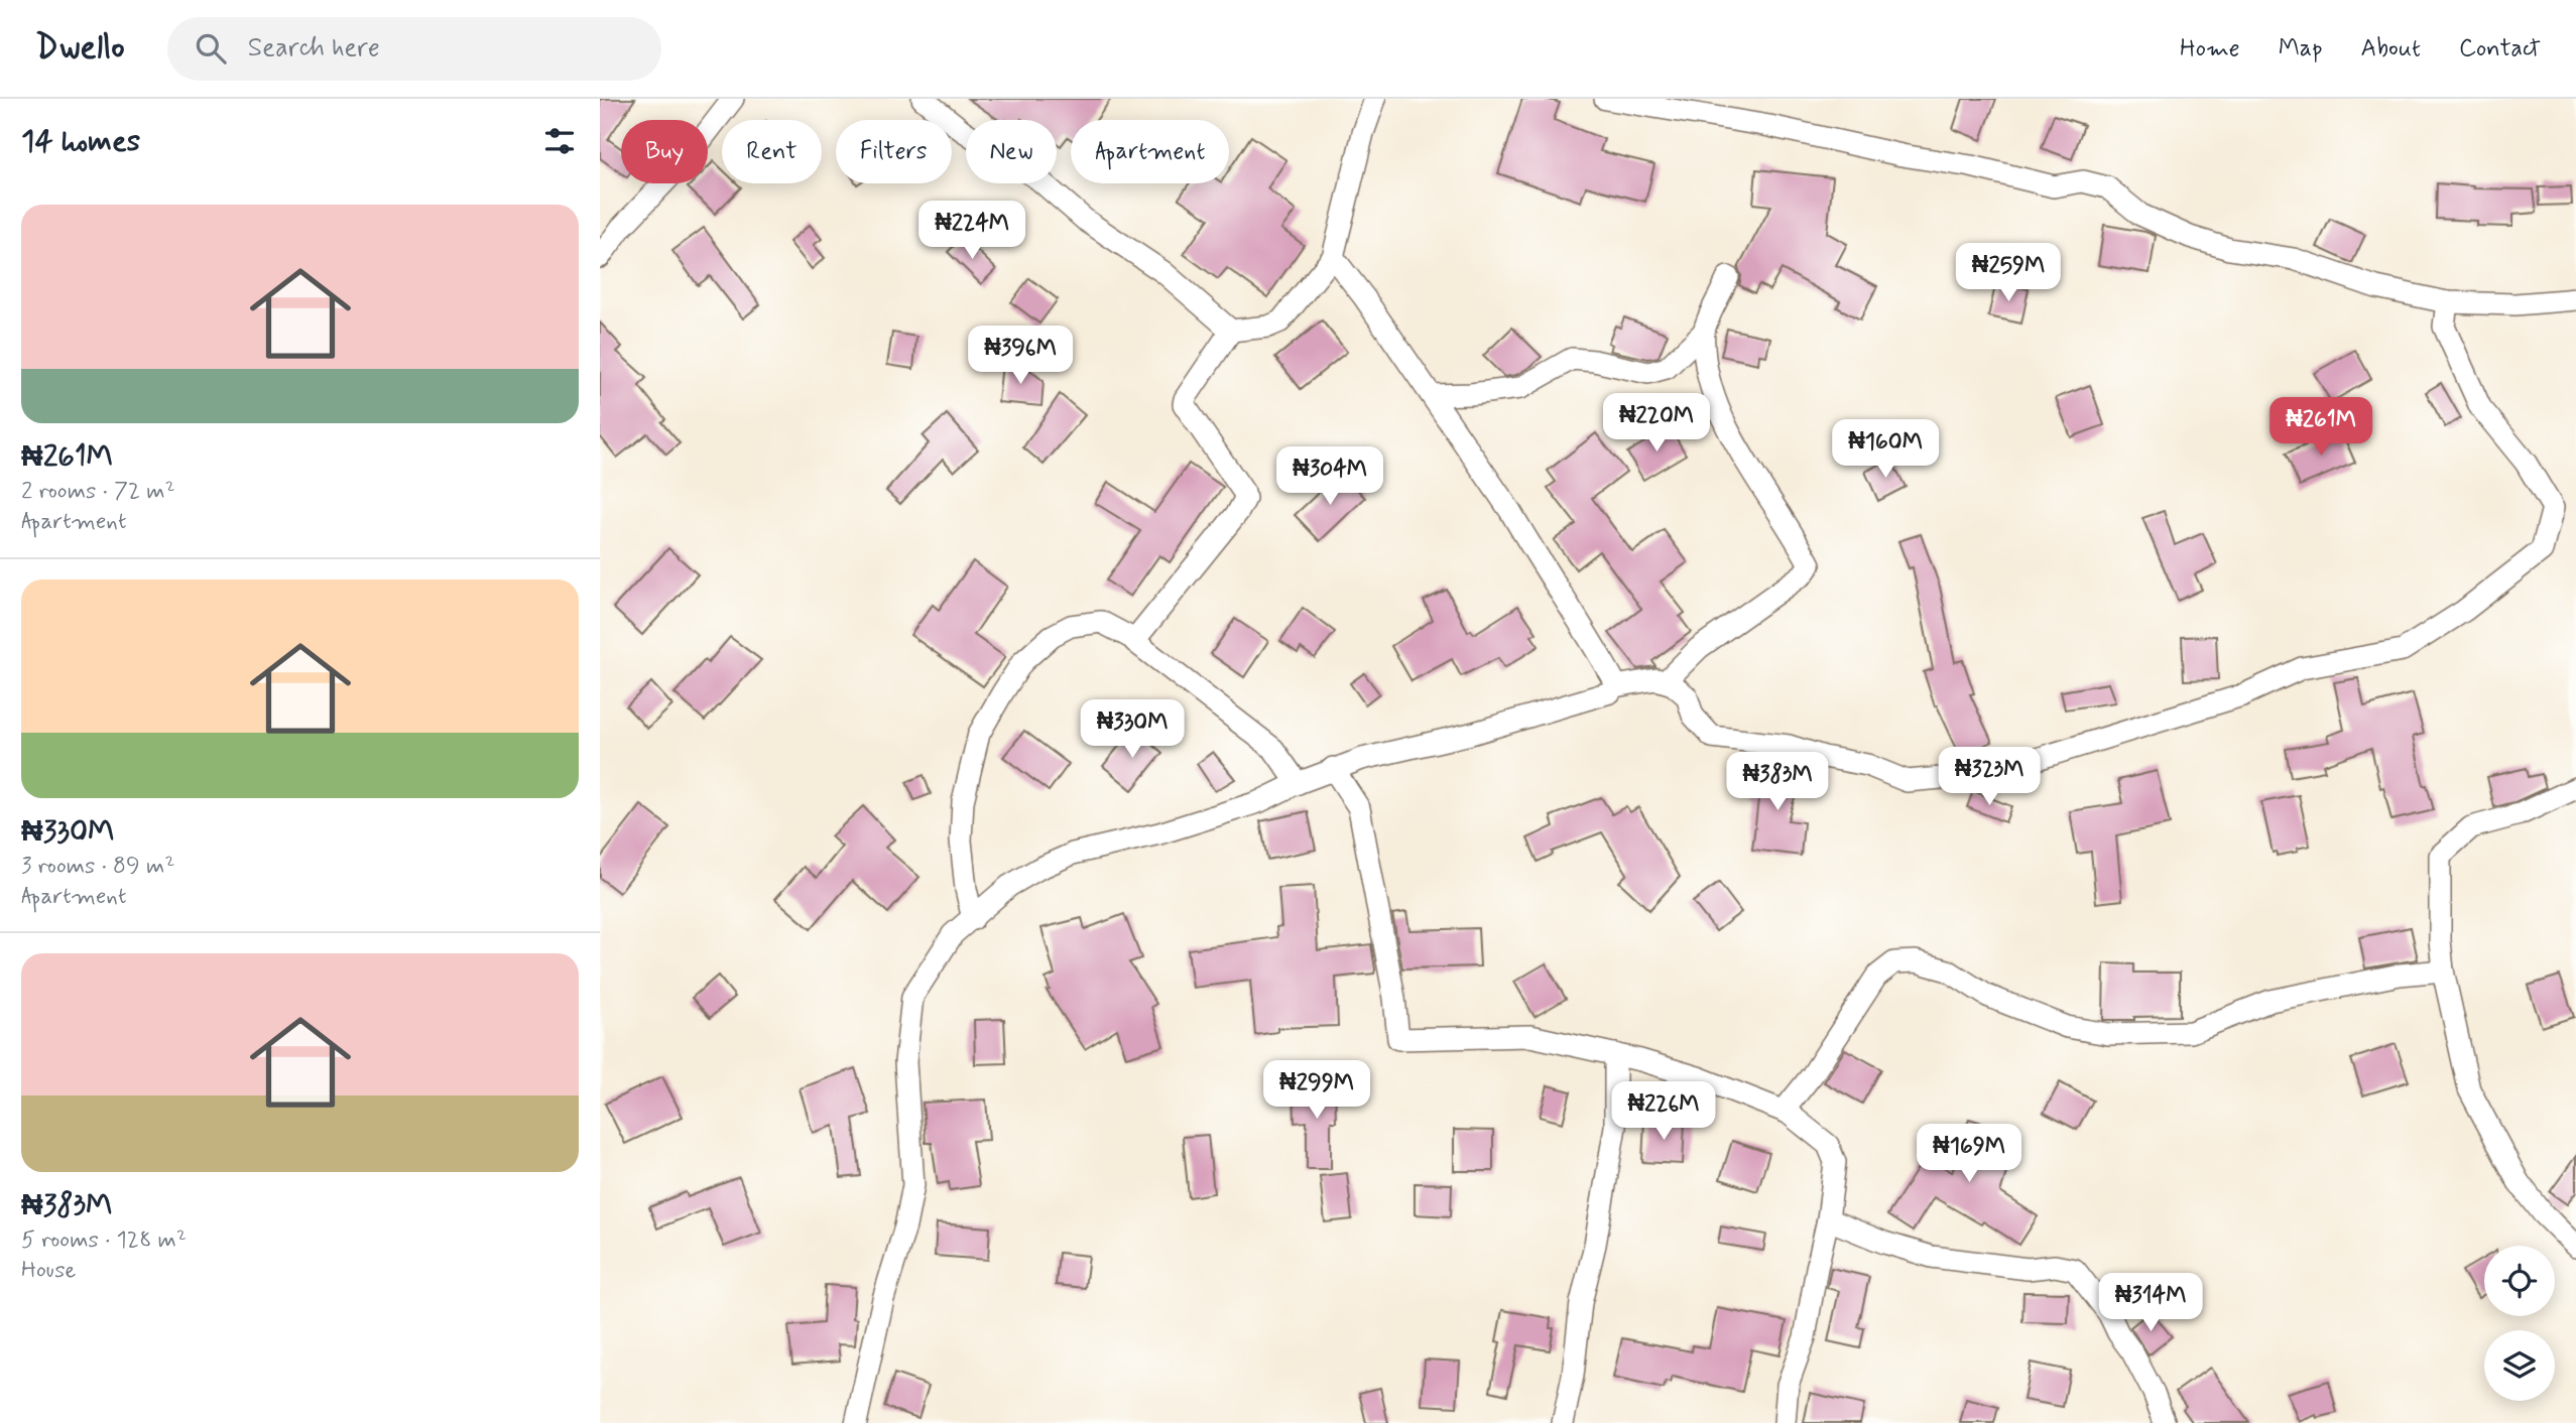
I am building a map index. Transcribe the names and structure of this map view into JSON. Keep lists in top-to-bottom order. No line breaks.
{"page":{"header":"Dwello","search":"Search here","nav":["Home","Map","About","Contact"],"heading":"14 homes","chip":["Buy","Rent","Filters","New","Apartment"],"list":[{"name":"₦261M","note":"2 rooms · 72 m² · Apartment"},{"name":"₦330M","note":"3 rooms · 89 m² · Apartment"},{"name":"₦383M","note":"5 rooms · 128 m² · House"}],"price":["₦224M","₦259M","₦396M","₦220M","₦261M","₦160M","₦304M","₦330M","₦323M","₦383M","₦299M","₦226M","₦169M","₦314M"]}}
